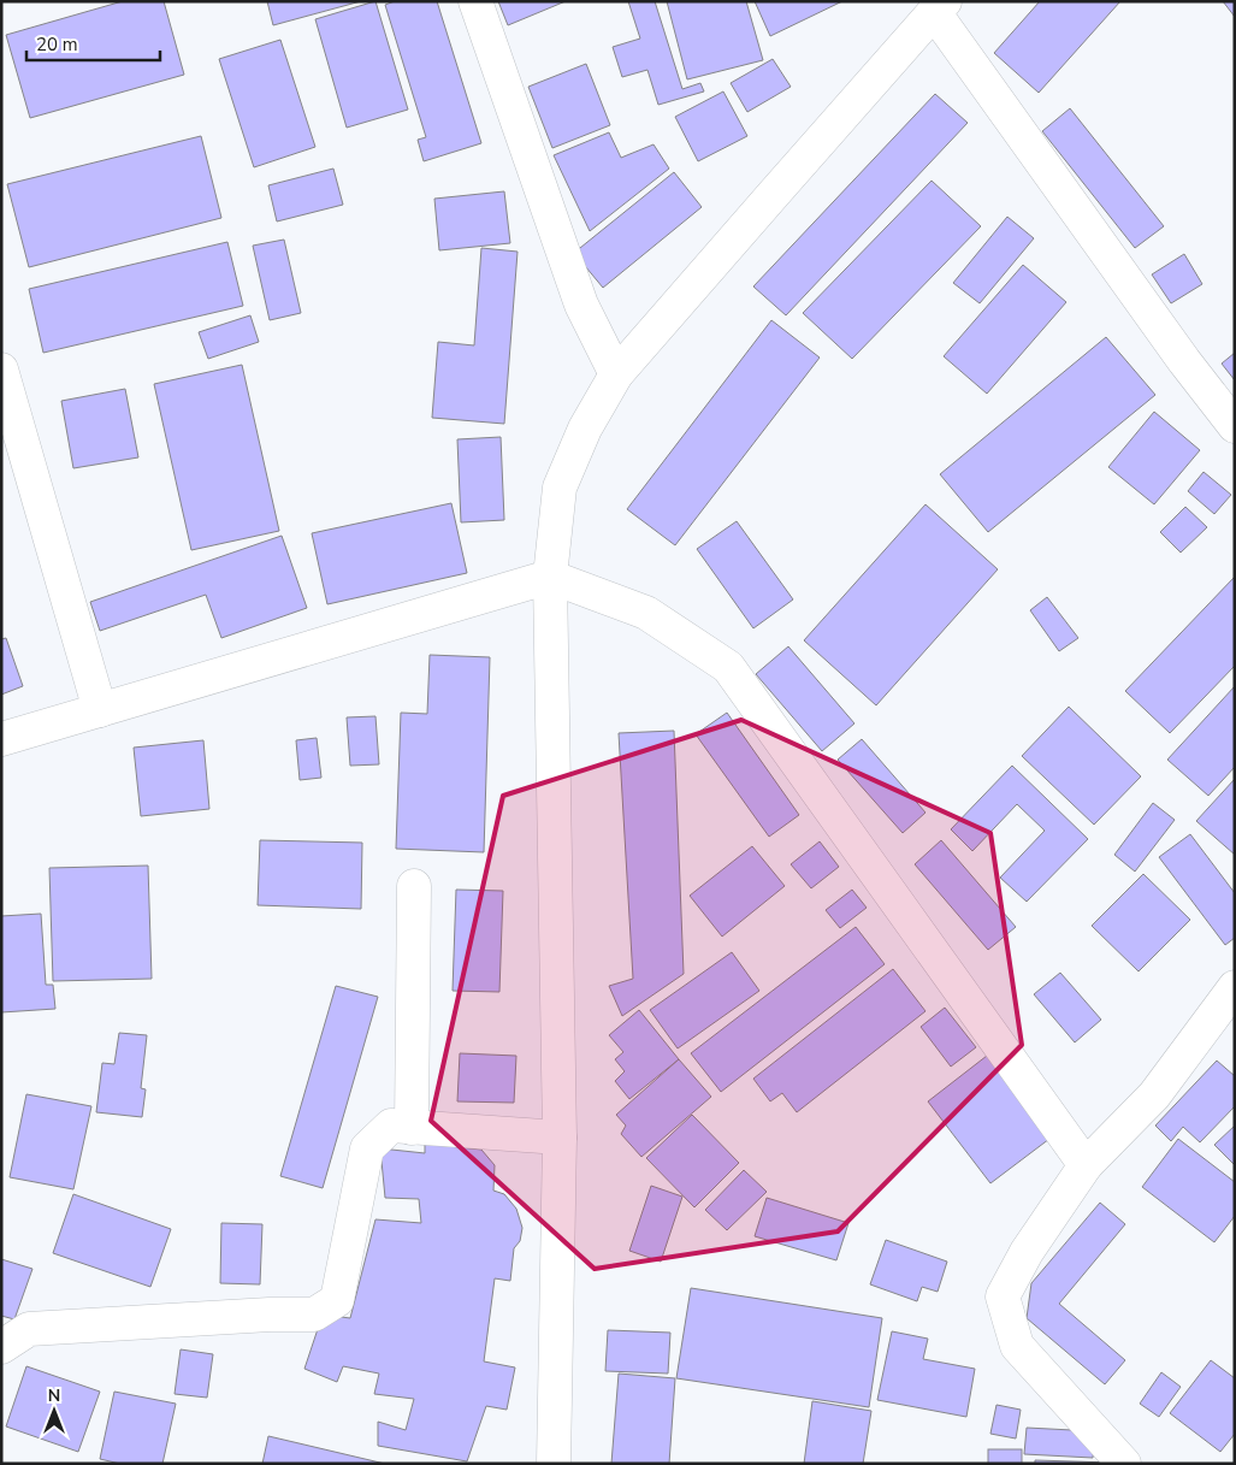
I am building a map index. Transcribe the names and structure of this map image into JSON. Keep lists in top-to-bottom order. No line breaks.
{"scale_bar":"20 m","north":"top"}
